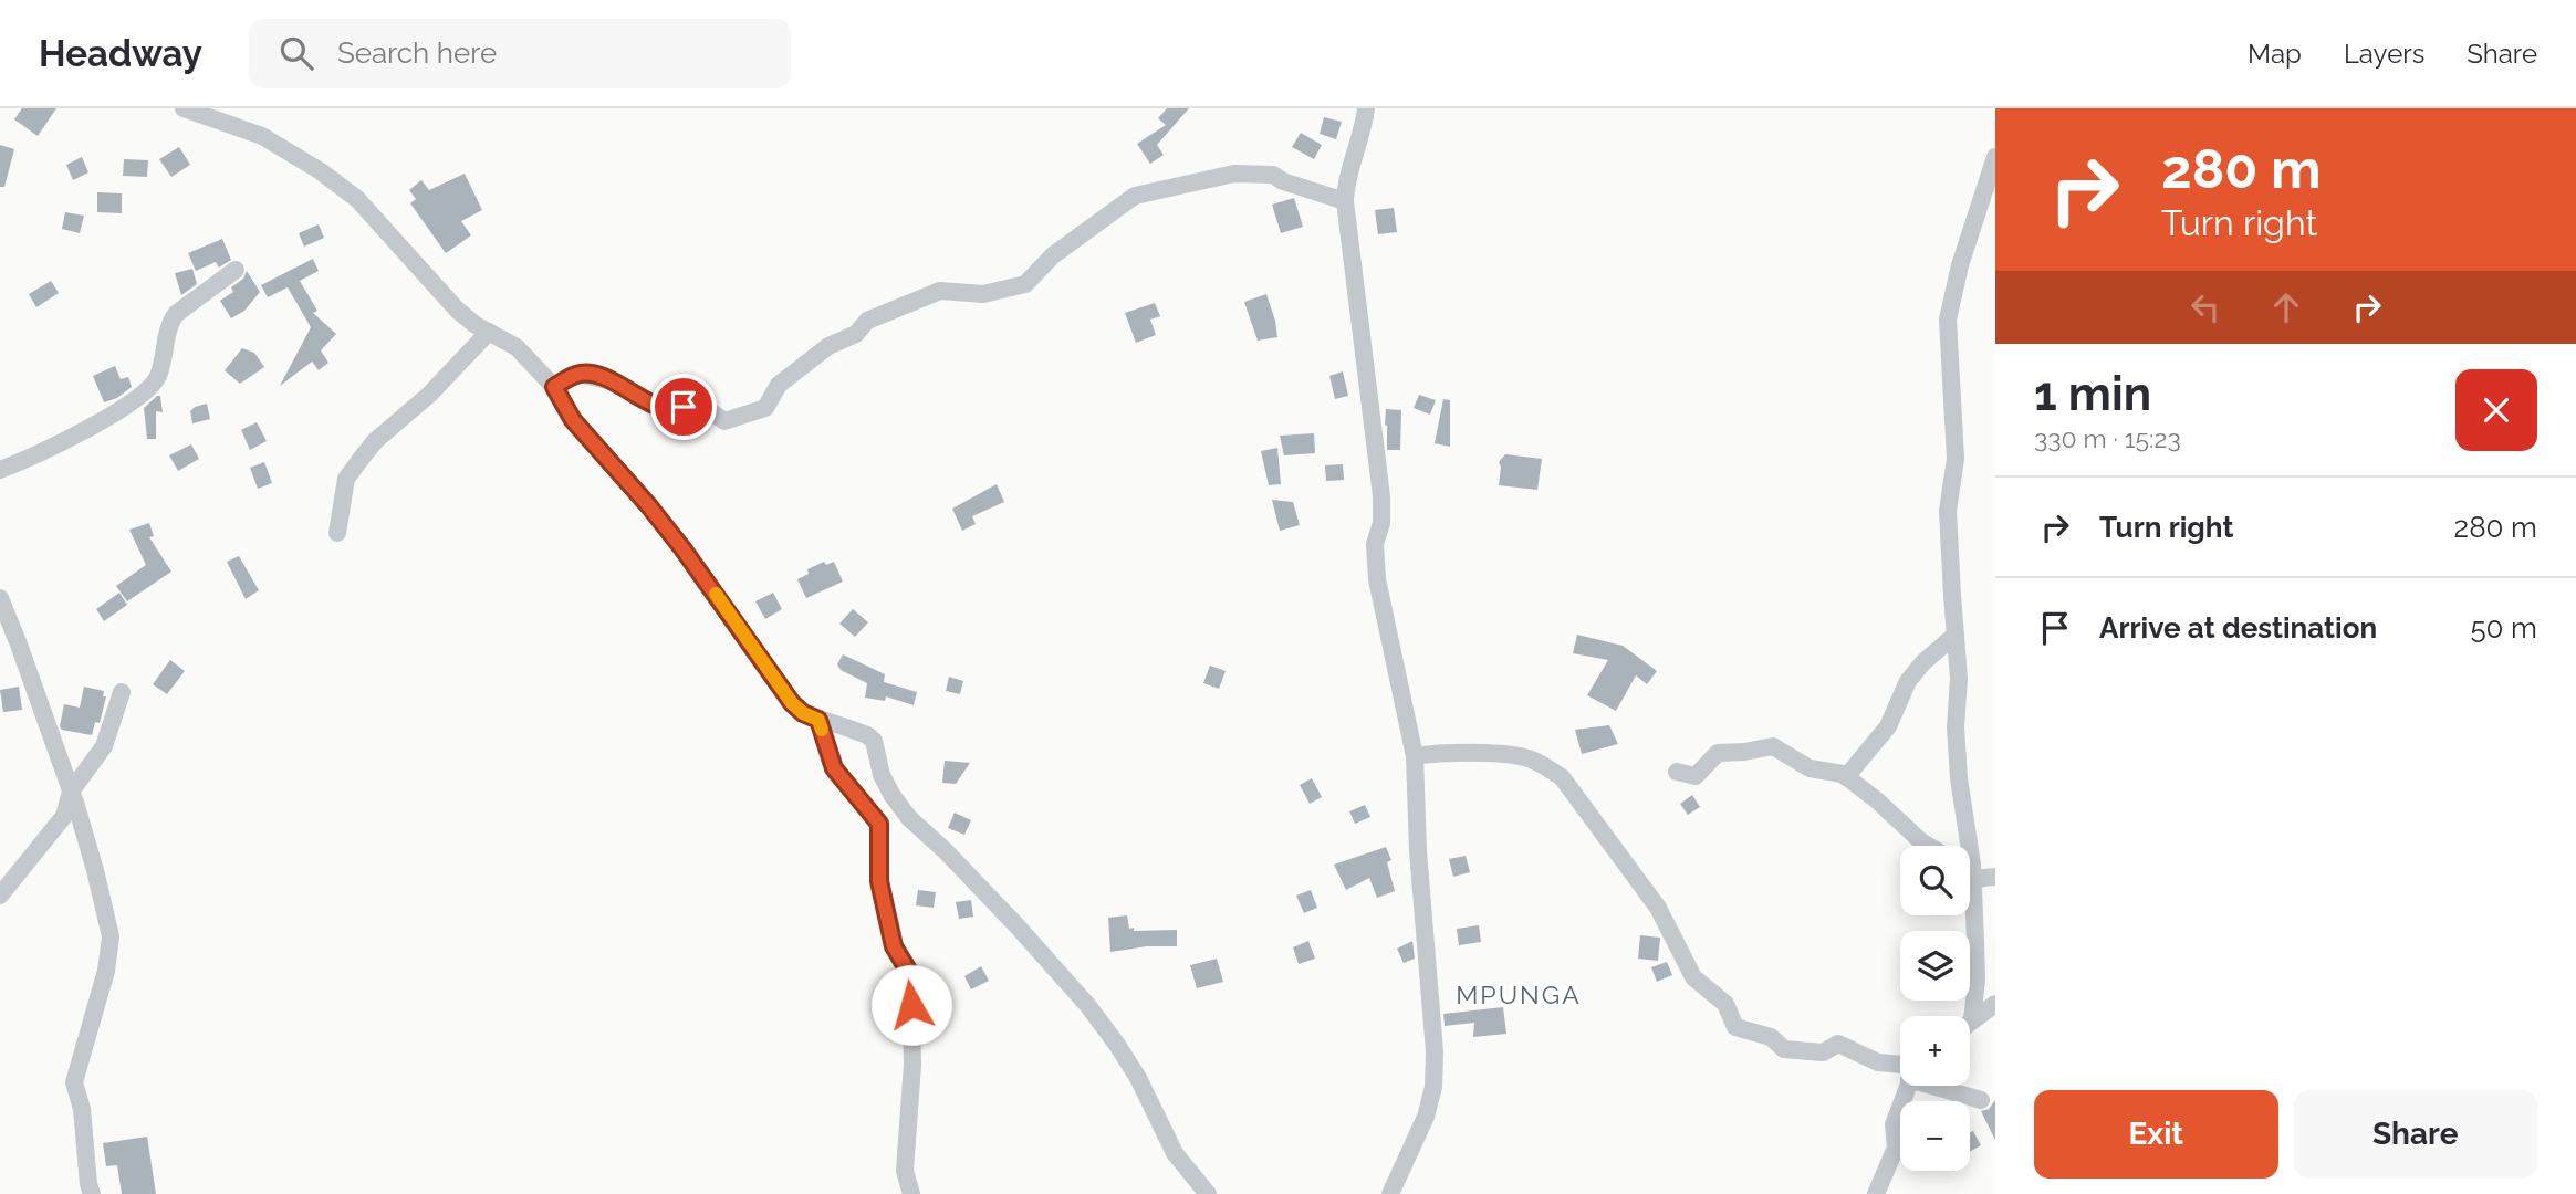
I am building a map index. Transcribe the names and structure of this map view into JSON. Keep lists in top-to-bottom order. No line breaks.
{"districts":["MPUNGA"],"page":{"header":"Headway","search":"Search here","nav":["Map","Layers","Share"],"turn":["280 m","Turn right"],"heading":["1 min","330 m · 15:23"],"list":[{"name":"Turn right","value":"280 m"},{"name":"Arrive at destination","value":"50 m"}],"map_buttons":["+","−"],"buttons":["Exit","Share"]}}
